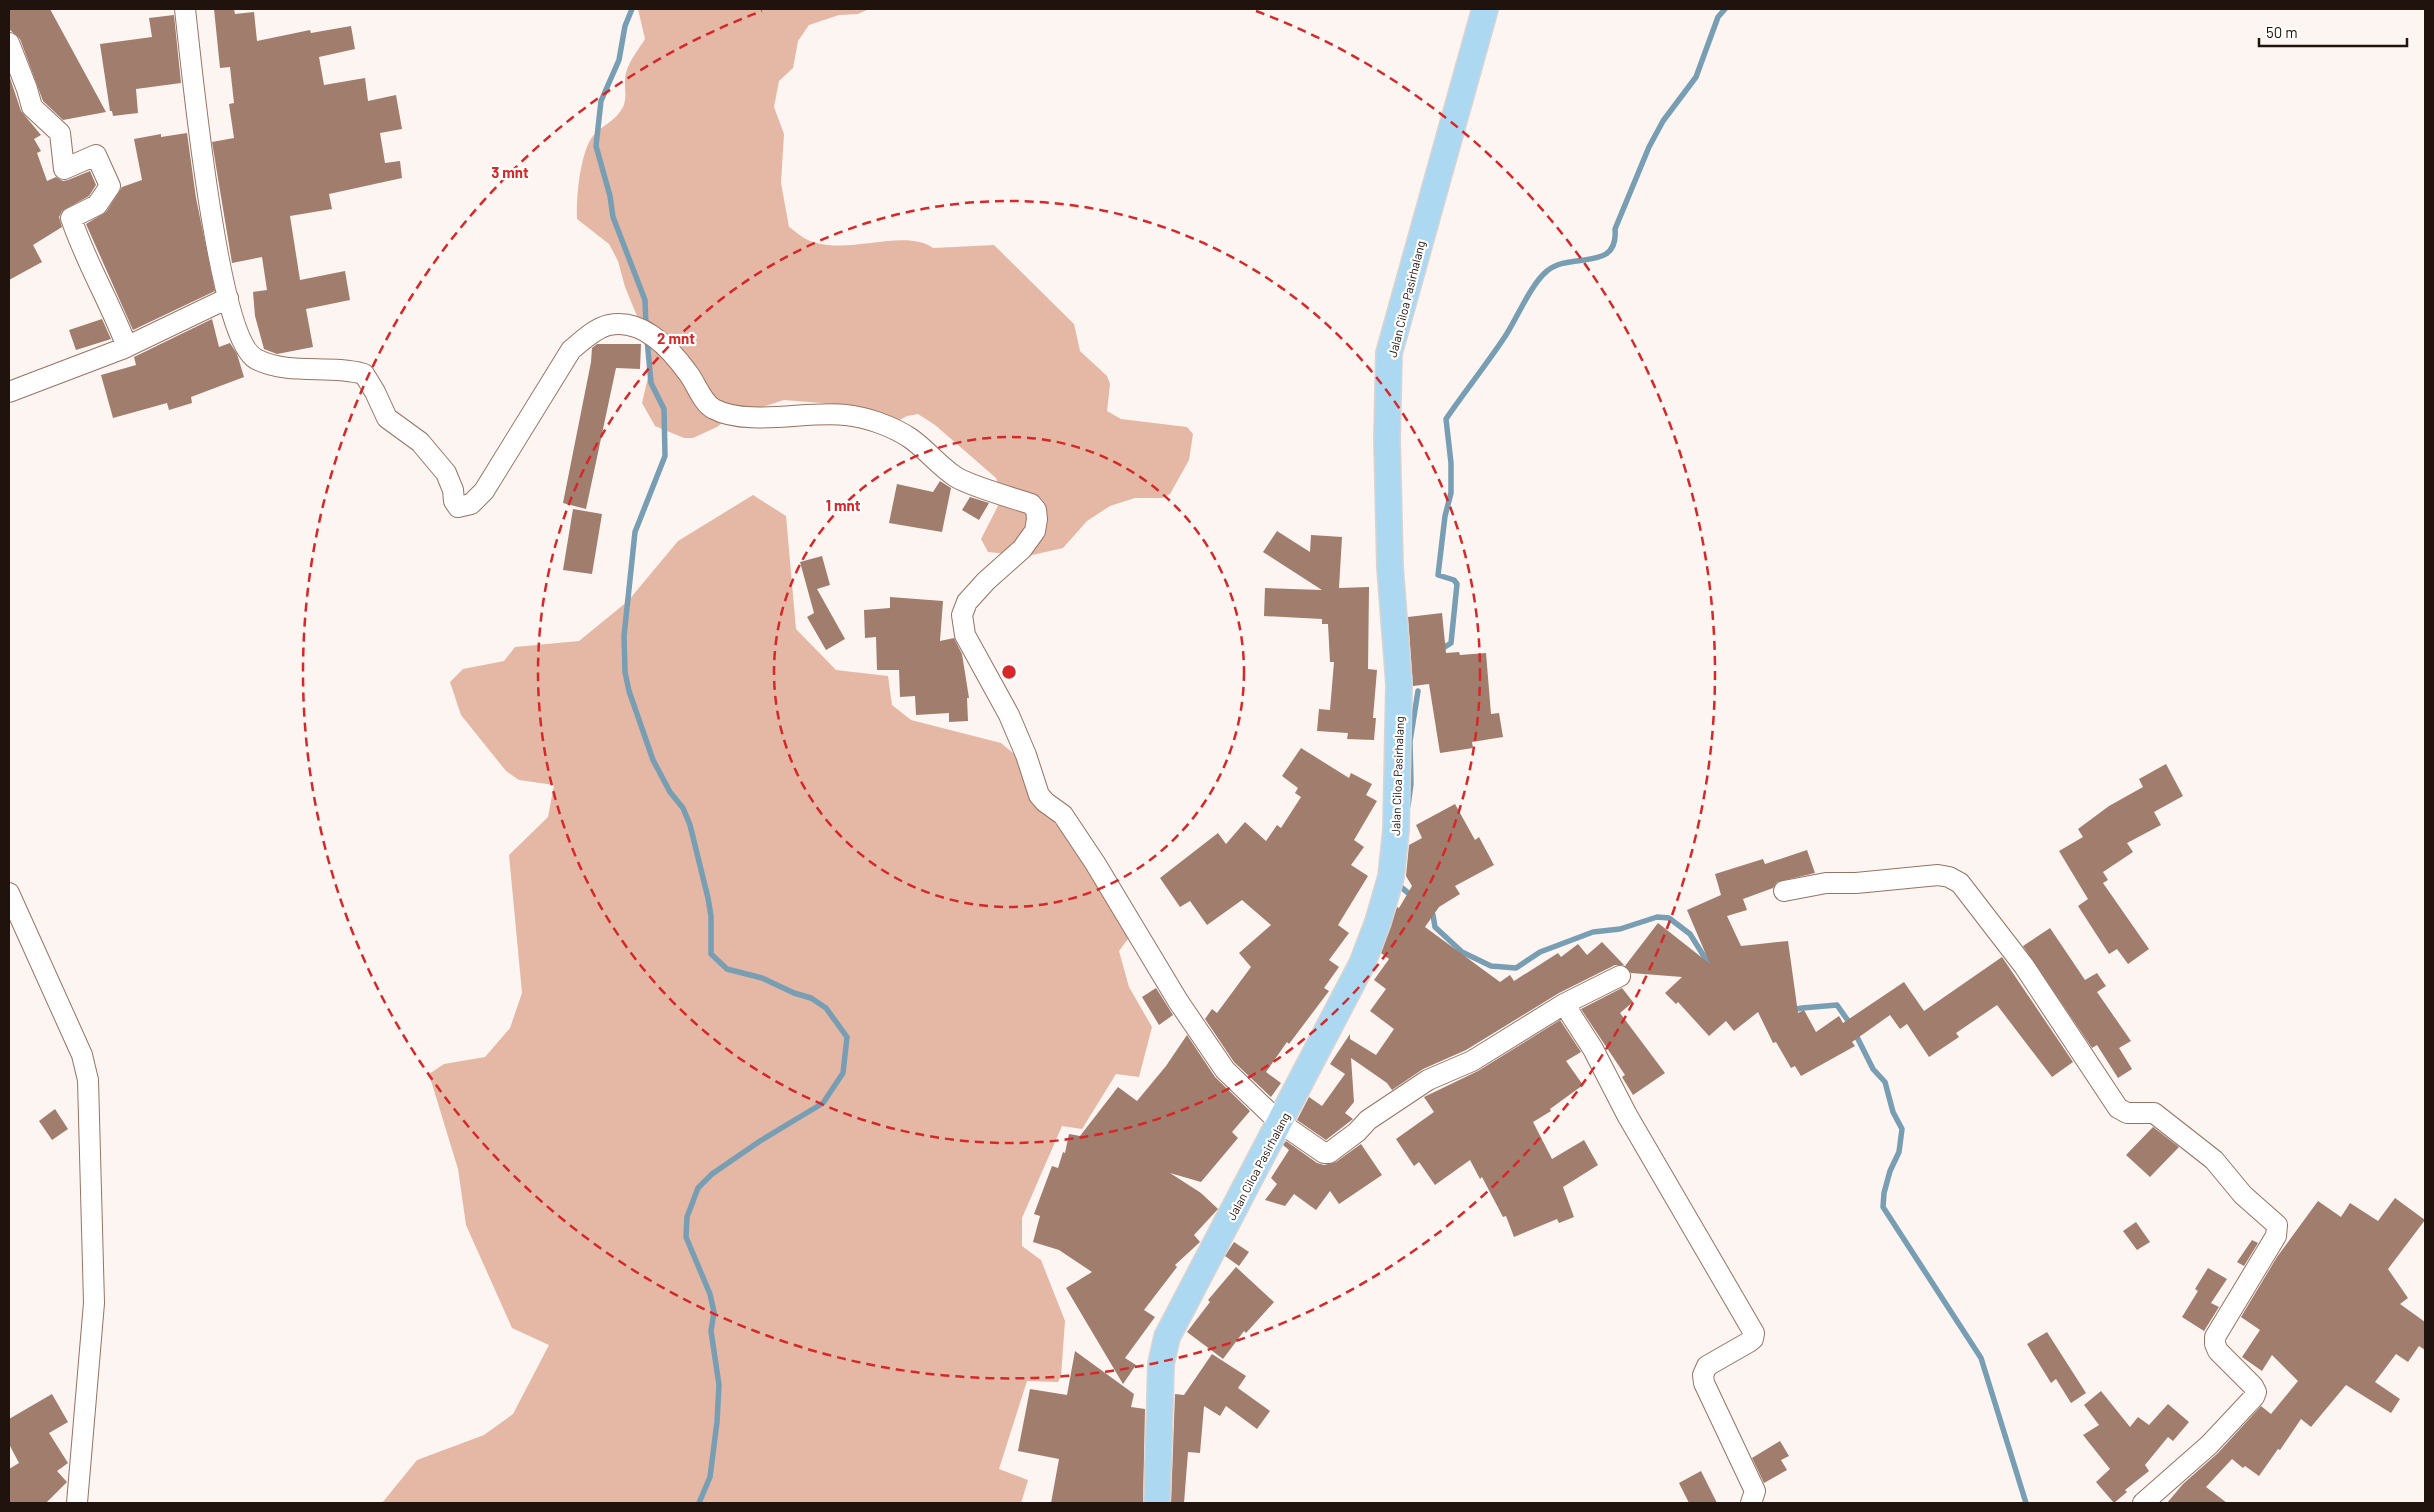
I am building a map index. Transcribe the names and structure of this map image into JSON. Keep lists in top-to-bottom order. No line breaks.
{"streets":{"main road":["Jalan Ciloa Pasirhalang"]},"scale_bar":"50 m","rings":["3 mnt","2 mnt","1 mnt"]}
